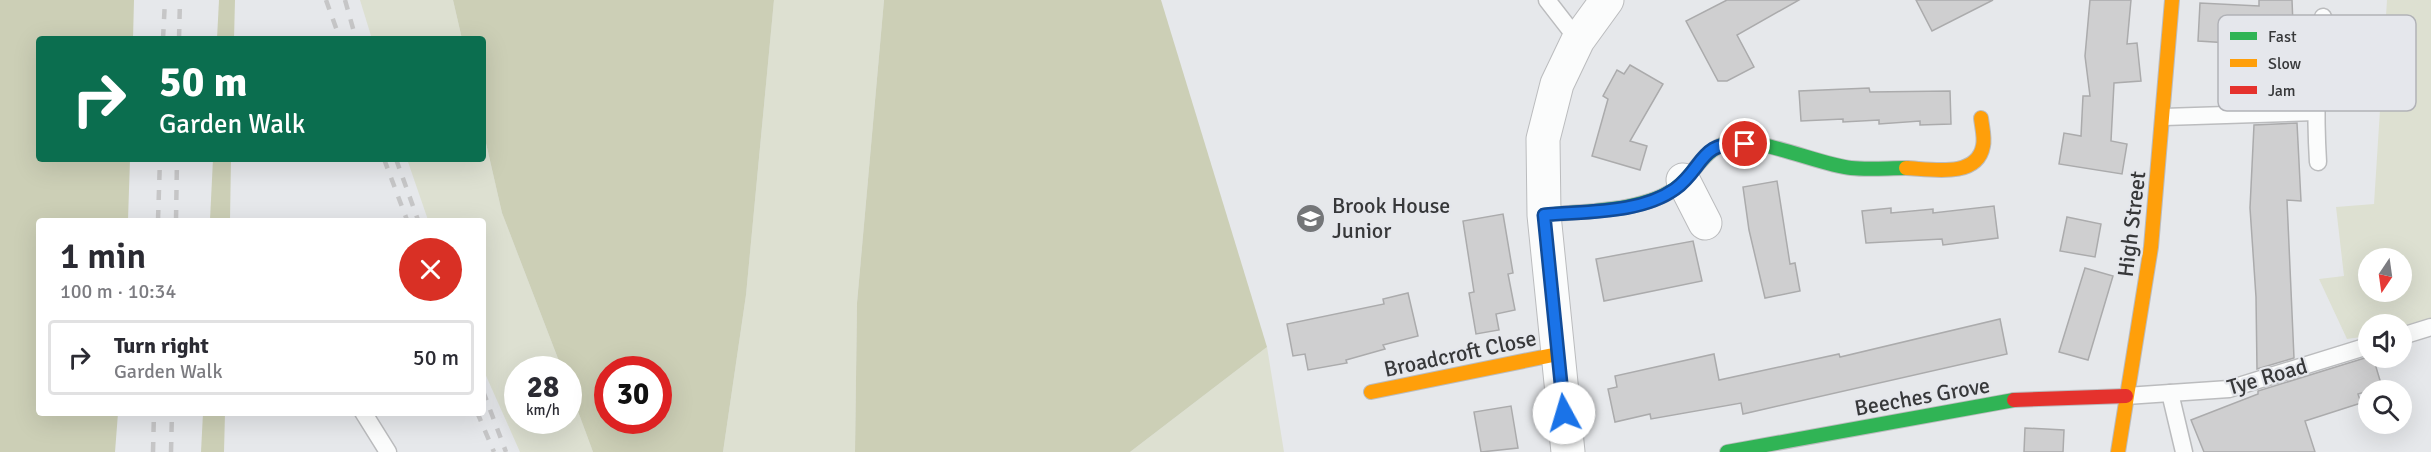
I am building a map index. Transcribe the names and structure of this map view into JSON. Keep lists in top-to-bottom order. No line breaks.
{"streets":{"street":["High Street","Broadcroft Close","Beeches Grove"],"lane":["Tye Road"]},"crossings":[["High Street","Tye Road"],["High Street","Beeches Grove"],["Tye Road","Beeches Grove"]],"places":{"school or university":["Brook House Junior"]},"legend":["Fast","Slow","Jam"],"north":"bottom","page":{"turn":["50 m","Garden Walk"],"heading":["1 min","100 m · 10:34"],"list":[{"name":"Turn right","note":"Garden Walk","value":"50 m"}],"speed":"28 km/h","limit":"30"}}
